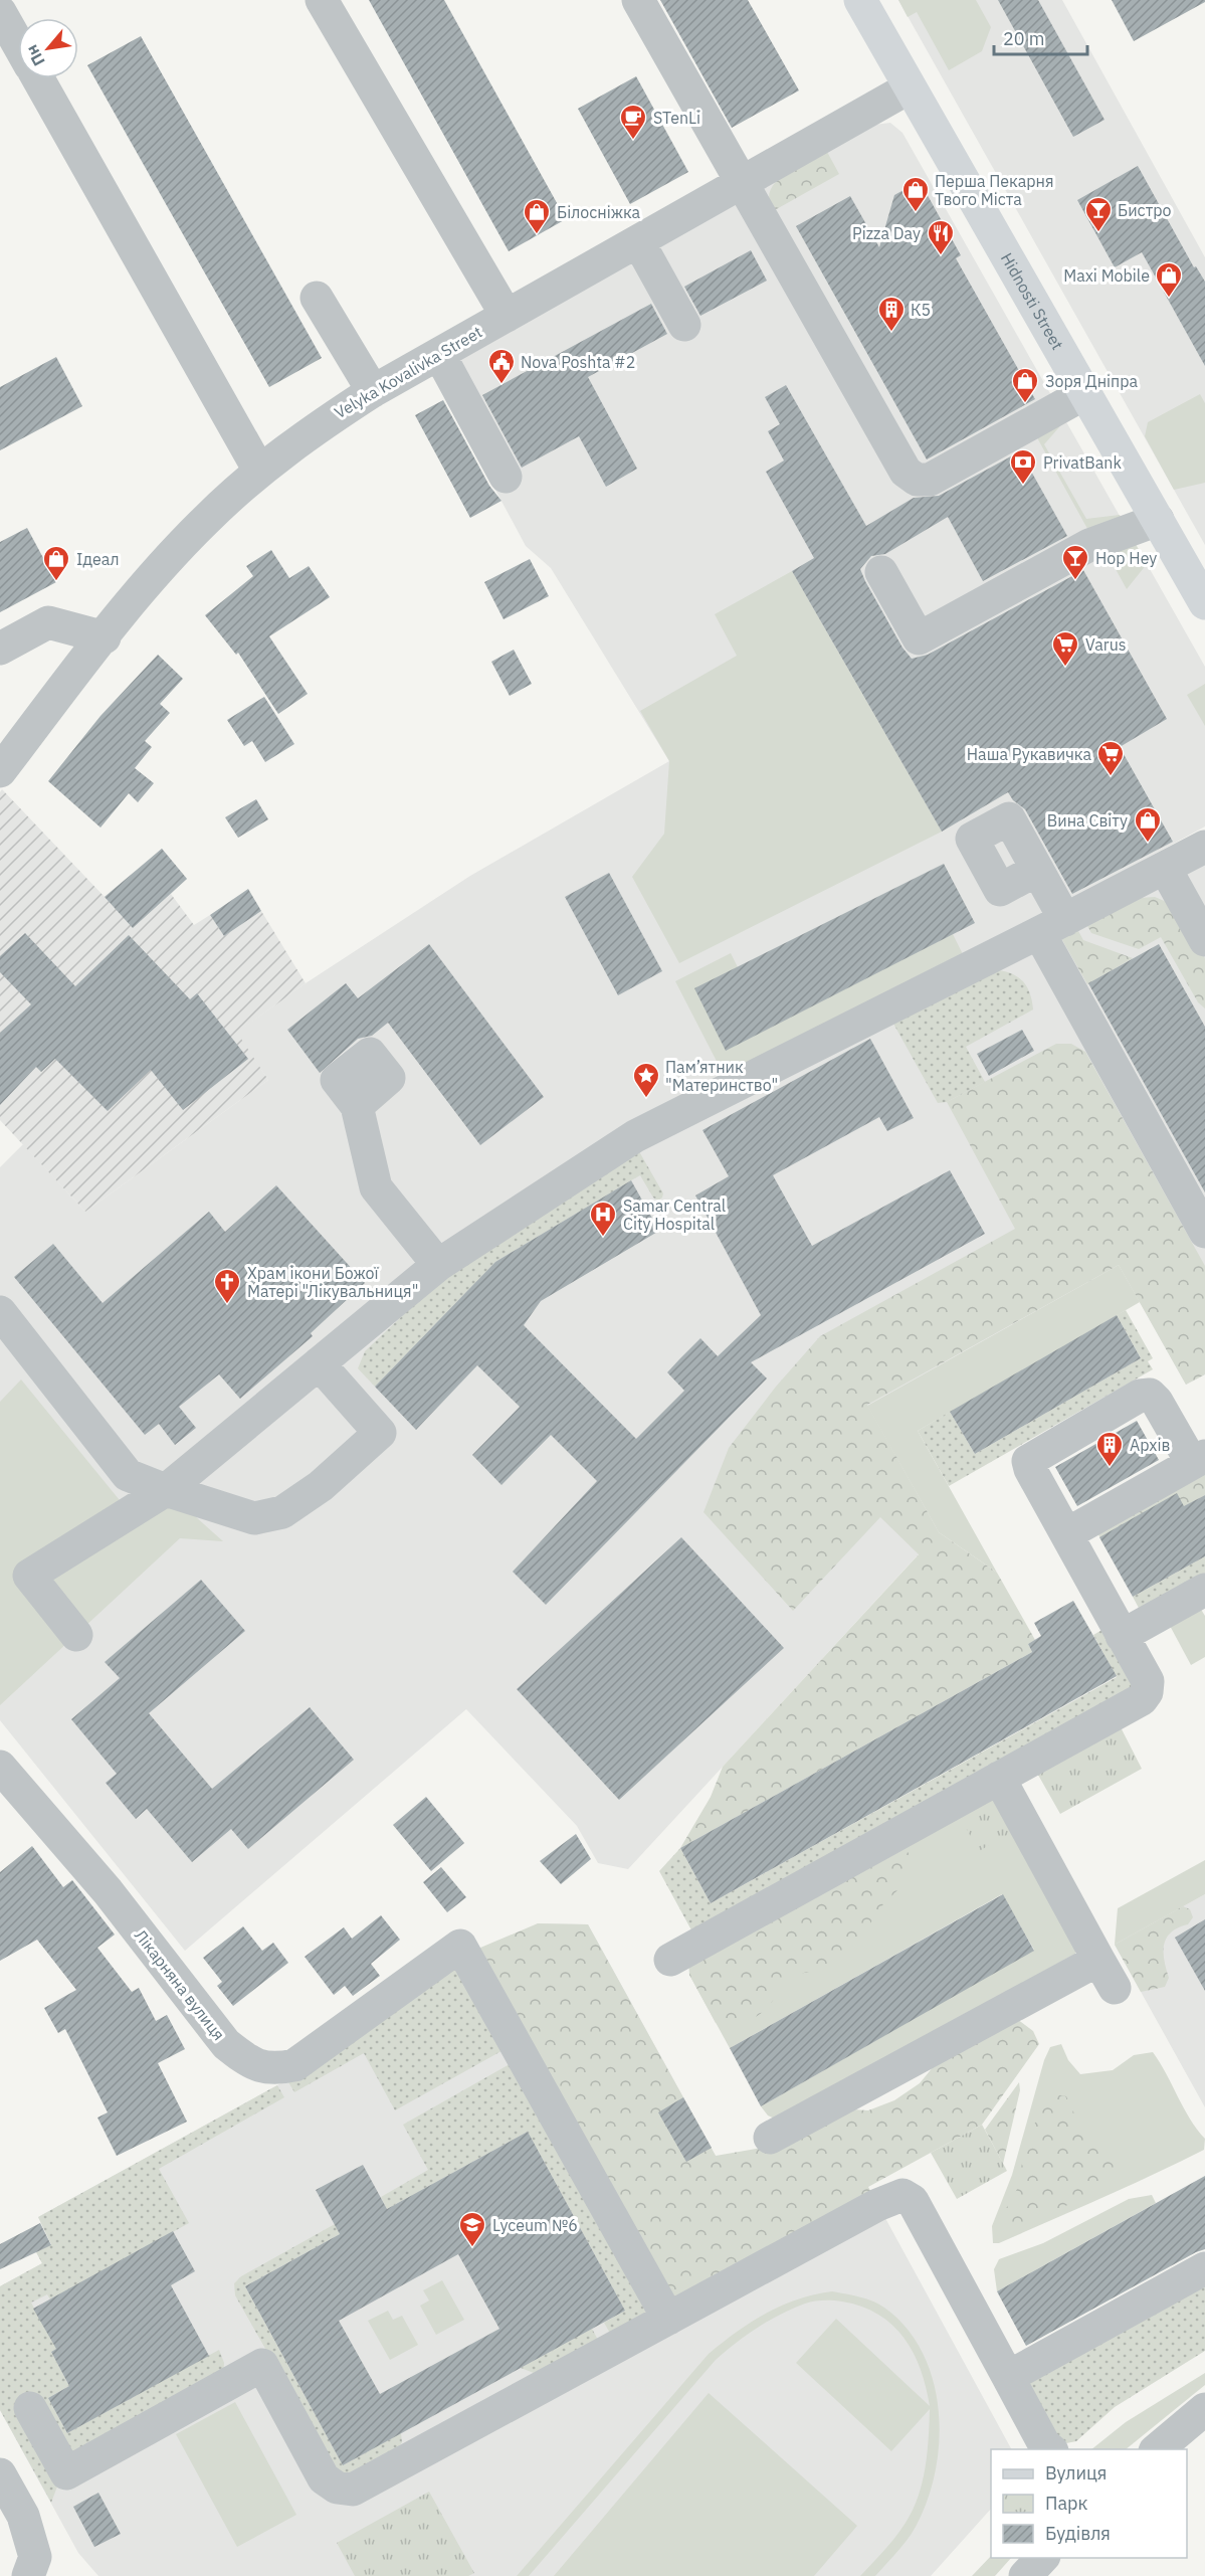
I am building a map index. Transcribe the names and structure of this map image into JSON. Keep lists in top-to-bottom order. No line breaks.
{"streets":{"main road":["Hidnosti Street"],"street":["Velyka Kovalivka Street","Лікарняна вулиця"]},"crossings":[["Hidnosti Street","Velyka Kovalivka Street"]],"places":{"cafe":["STenLi"],"shop":["Перша Пекарня Твого Міста","Білосніжка","Maxi Mobile","Зоря Дніпра","Ідеал","Вина Світу"],"bar":["Бистро","Hop Hey"],"restaurant":["Pizza Day"],"building":["К5","Архів"],"public building":["Nova Poshta #2"],"bank":["PrivatBank"],"supermarket":["Varus","Наша Рукавичка"],"place":["Пам’ятник \"Материнство\""],"hospital":["Samar Central City Hospital"],"church":["Храм ікони Божої Матері \"Лікувальниця\""],"school or university":["Lyceum №6"]},"legend":["Вулиця","Парк","Будівля"],"scale_bar":"20 m","north":"bottom left"}
